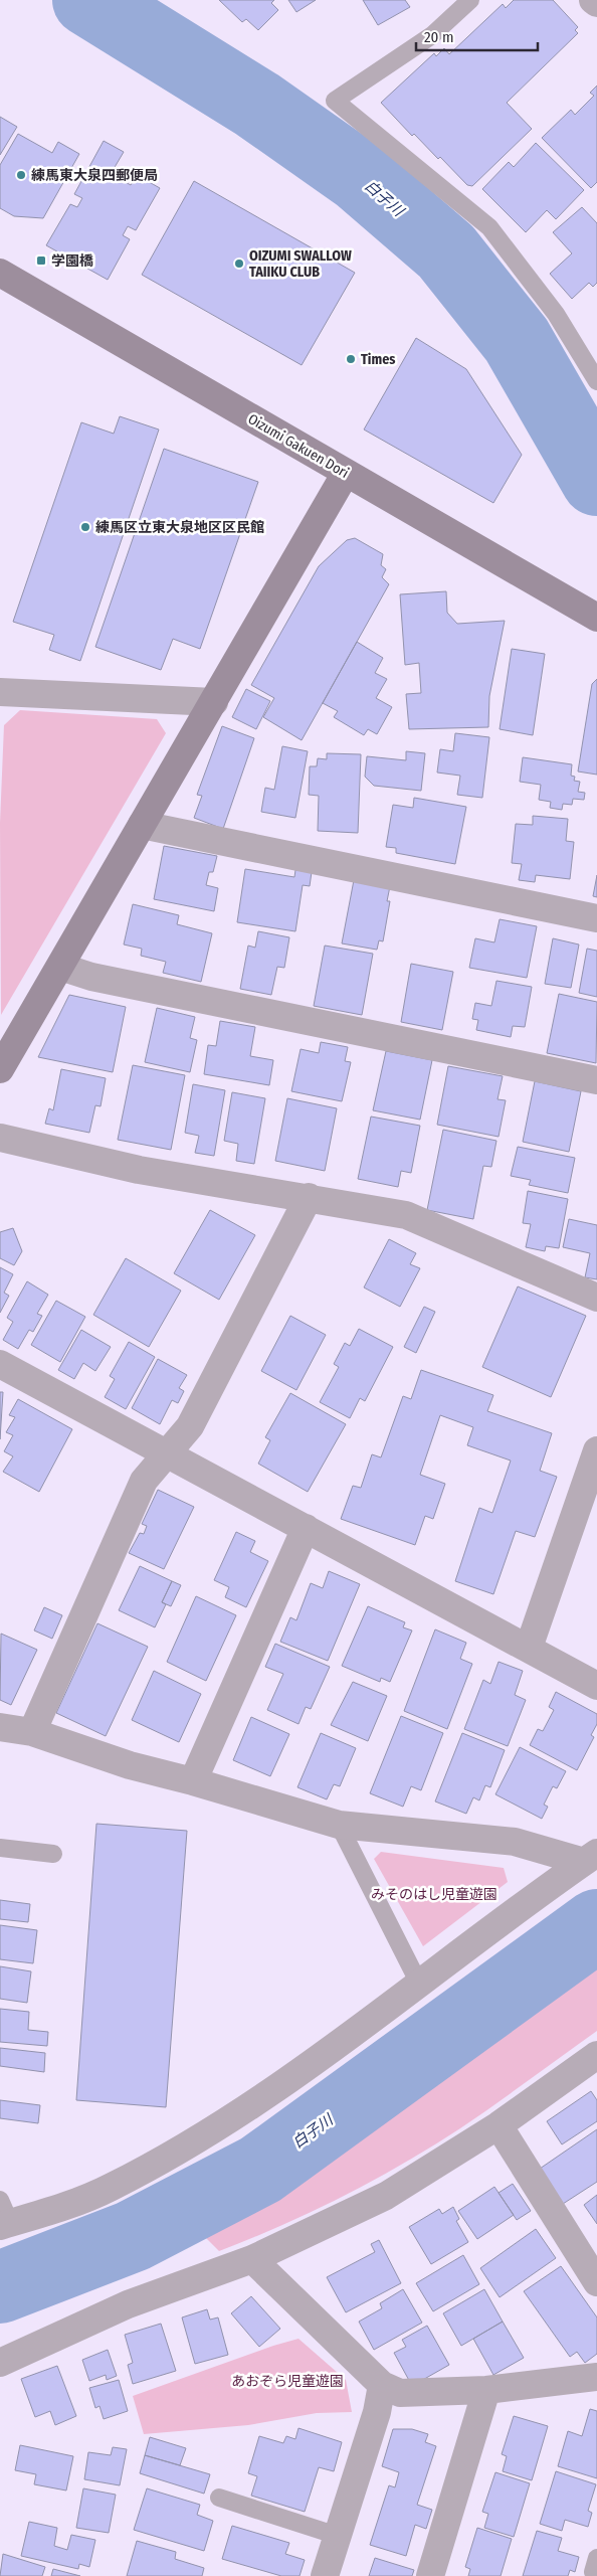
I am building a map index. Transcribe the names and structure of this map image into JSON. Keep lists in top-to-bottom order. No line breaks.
{"streets":{"street":["Oizumi Gakuen Dori"]},"water":["白子川"],"parks":["みそのはし児童遊園","あおぞら児童遊園"],"places":{"other":["練馬東大泉四郵便局","OIZUMI SWALLOW TAIIKU CLUB","Times","練馬区立東大泉地区区民館"],"transit":["学園橋"]},"scale_bar":"20 m"}
